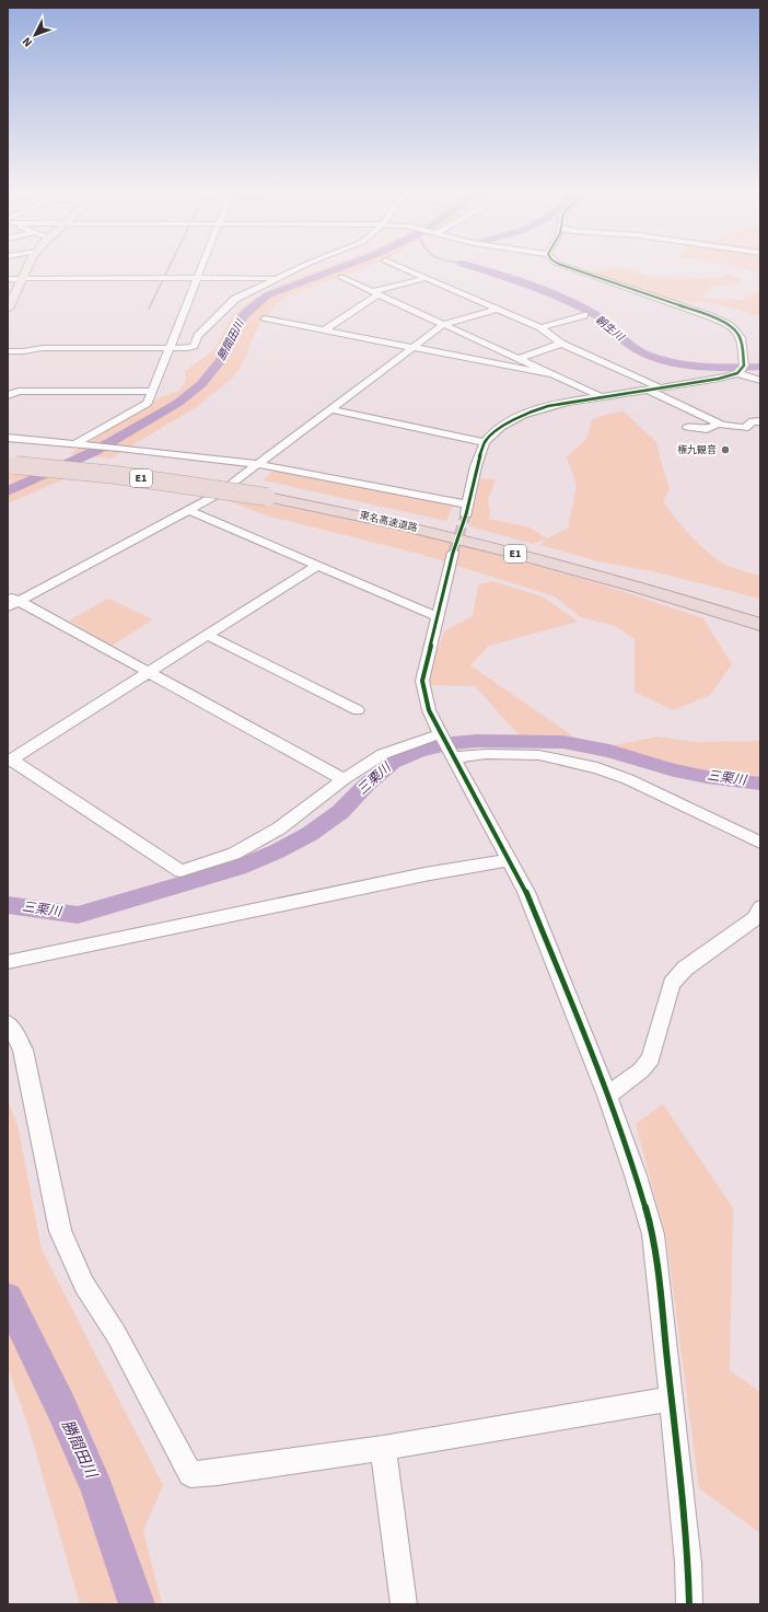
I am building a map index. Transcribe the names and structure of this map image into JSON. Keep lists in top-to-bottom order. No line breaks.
{"streets":{"highway":["E1","東名高速道路"]},"water":["朝生川","勝間田川","三栗川"],"places":["権九観音"],"north":"bottom left"}
